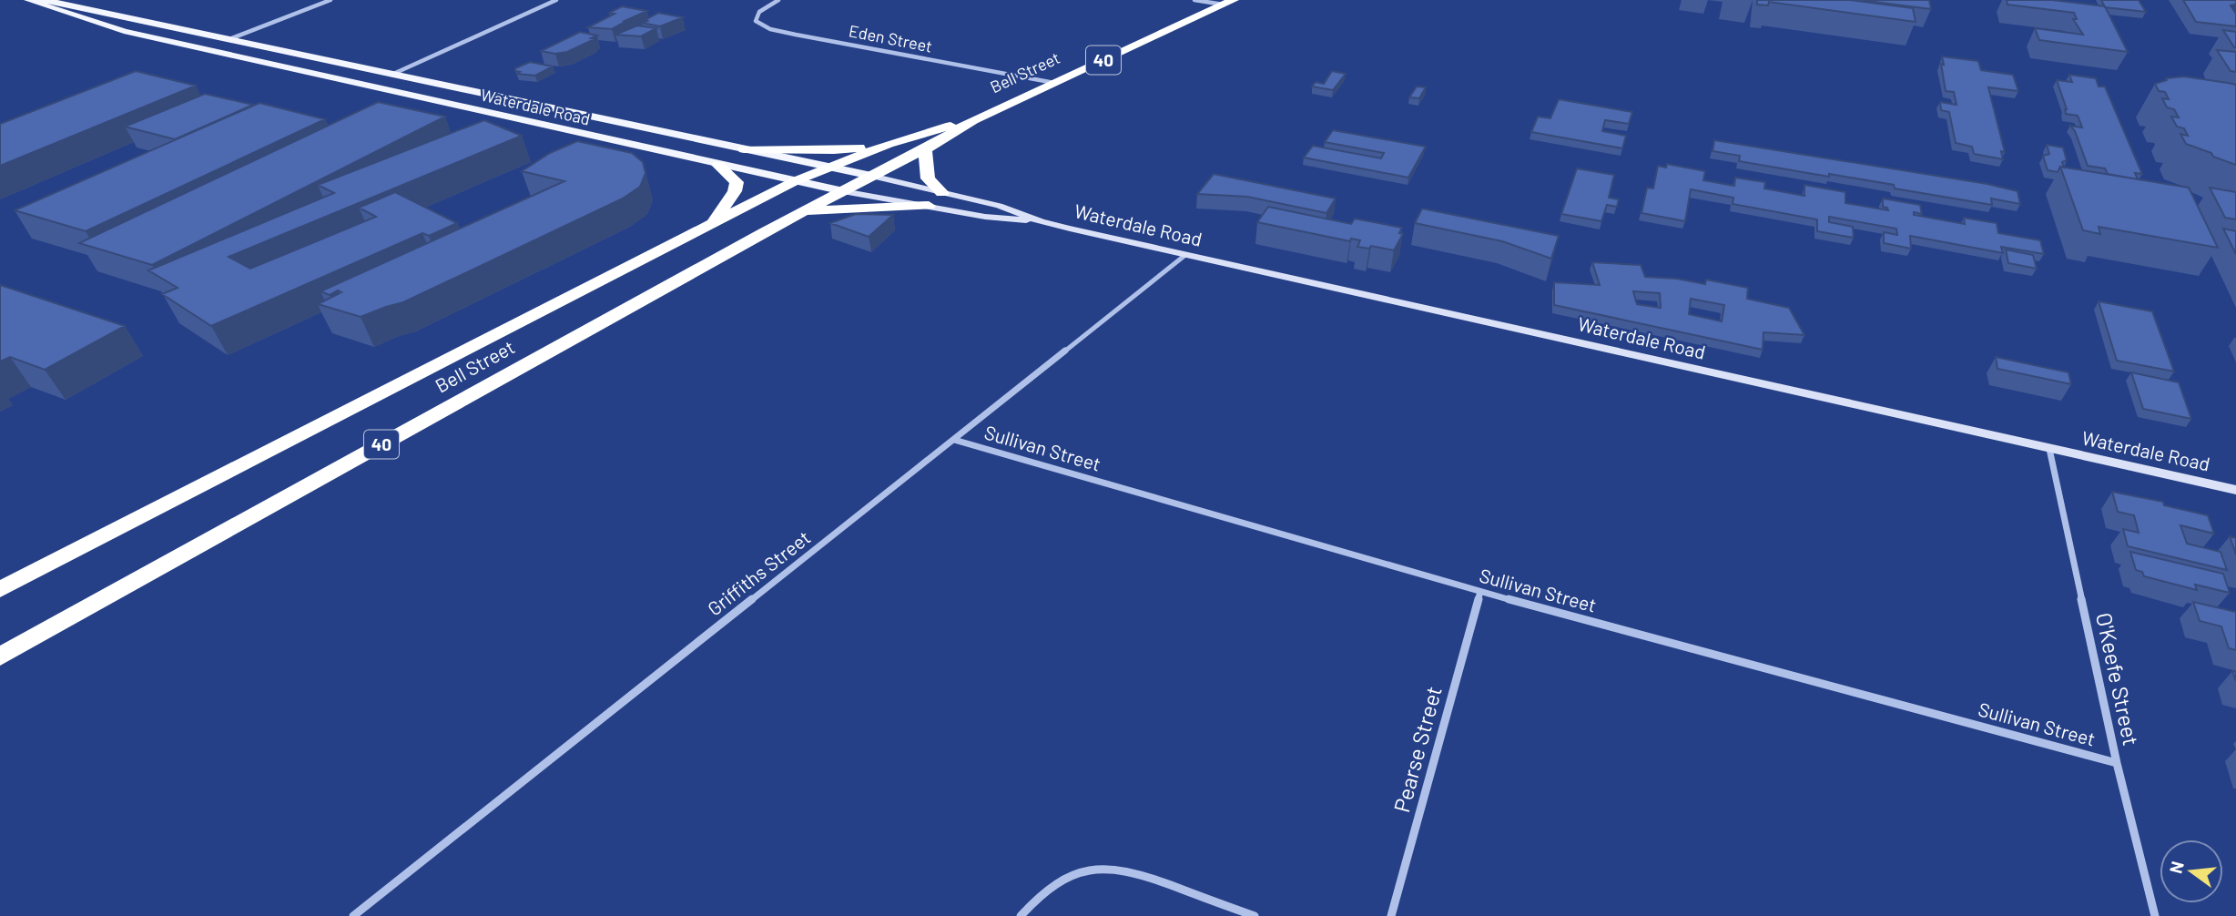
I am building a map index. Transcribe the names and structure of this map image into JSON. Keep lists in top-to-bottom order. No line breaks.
{"streets":{"highway":["40","Bell Street"],"main road":["Waterdale Road"],"street":["Eden Street","Sullivan Street","Griffiths Street","O'Keefe Street","Pearse Street"]},"crossings":[["Eden Street","Bell Street"],["Bell Street","Waterdale Road"],["Waterdale Road","Griffiths Street"],["Waterdale Road","O'Keefe Street"],["Sullivan Street","Griffiths Street"],["Sullivan Street","O'Keefe Street"],["Sullivan Street","Pearse Street"]],"north":"left"}
